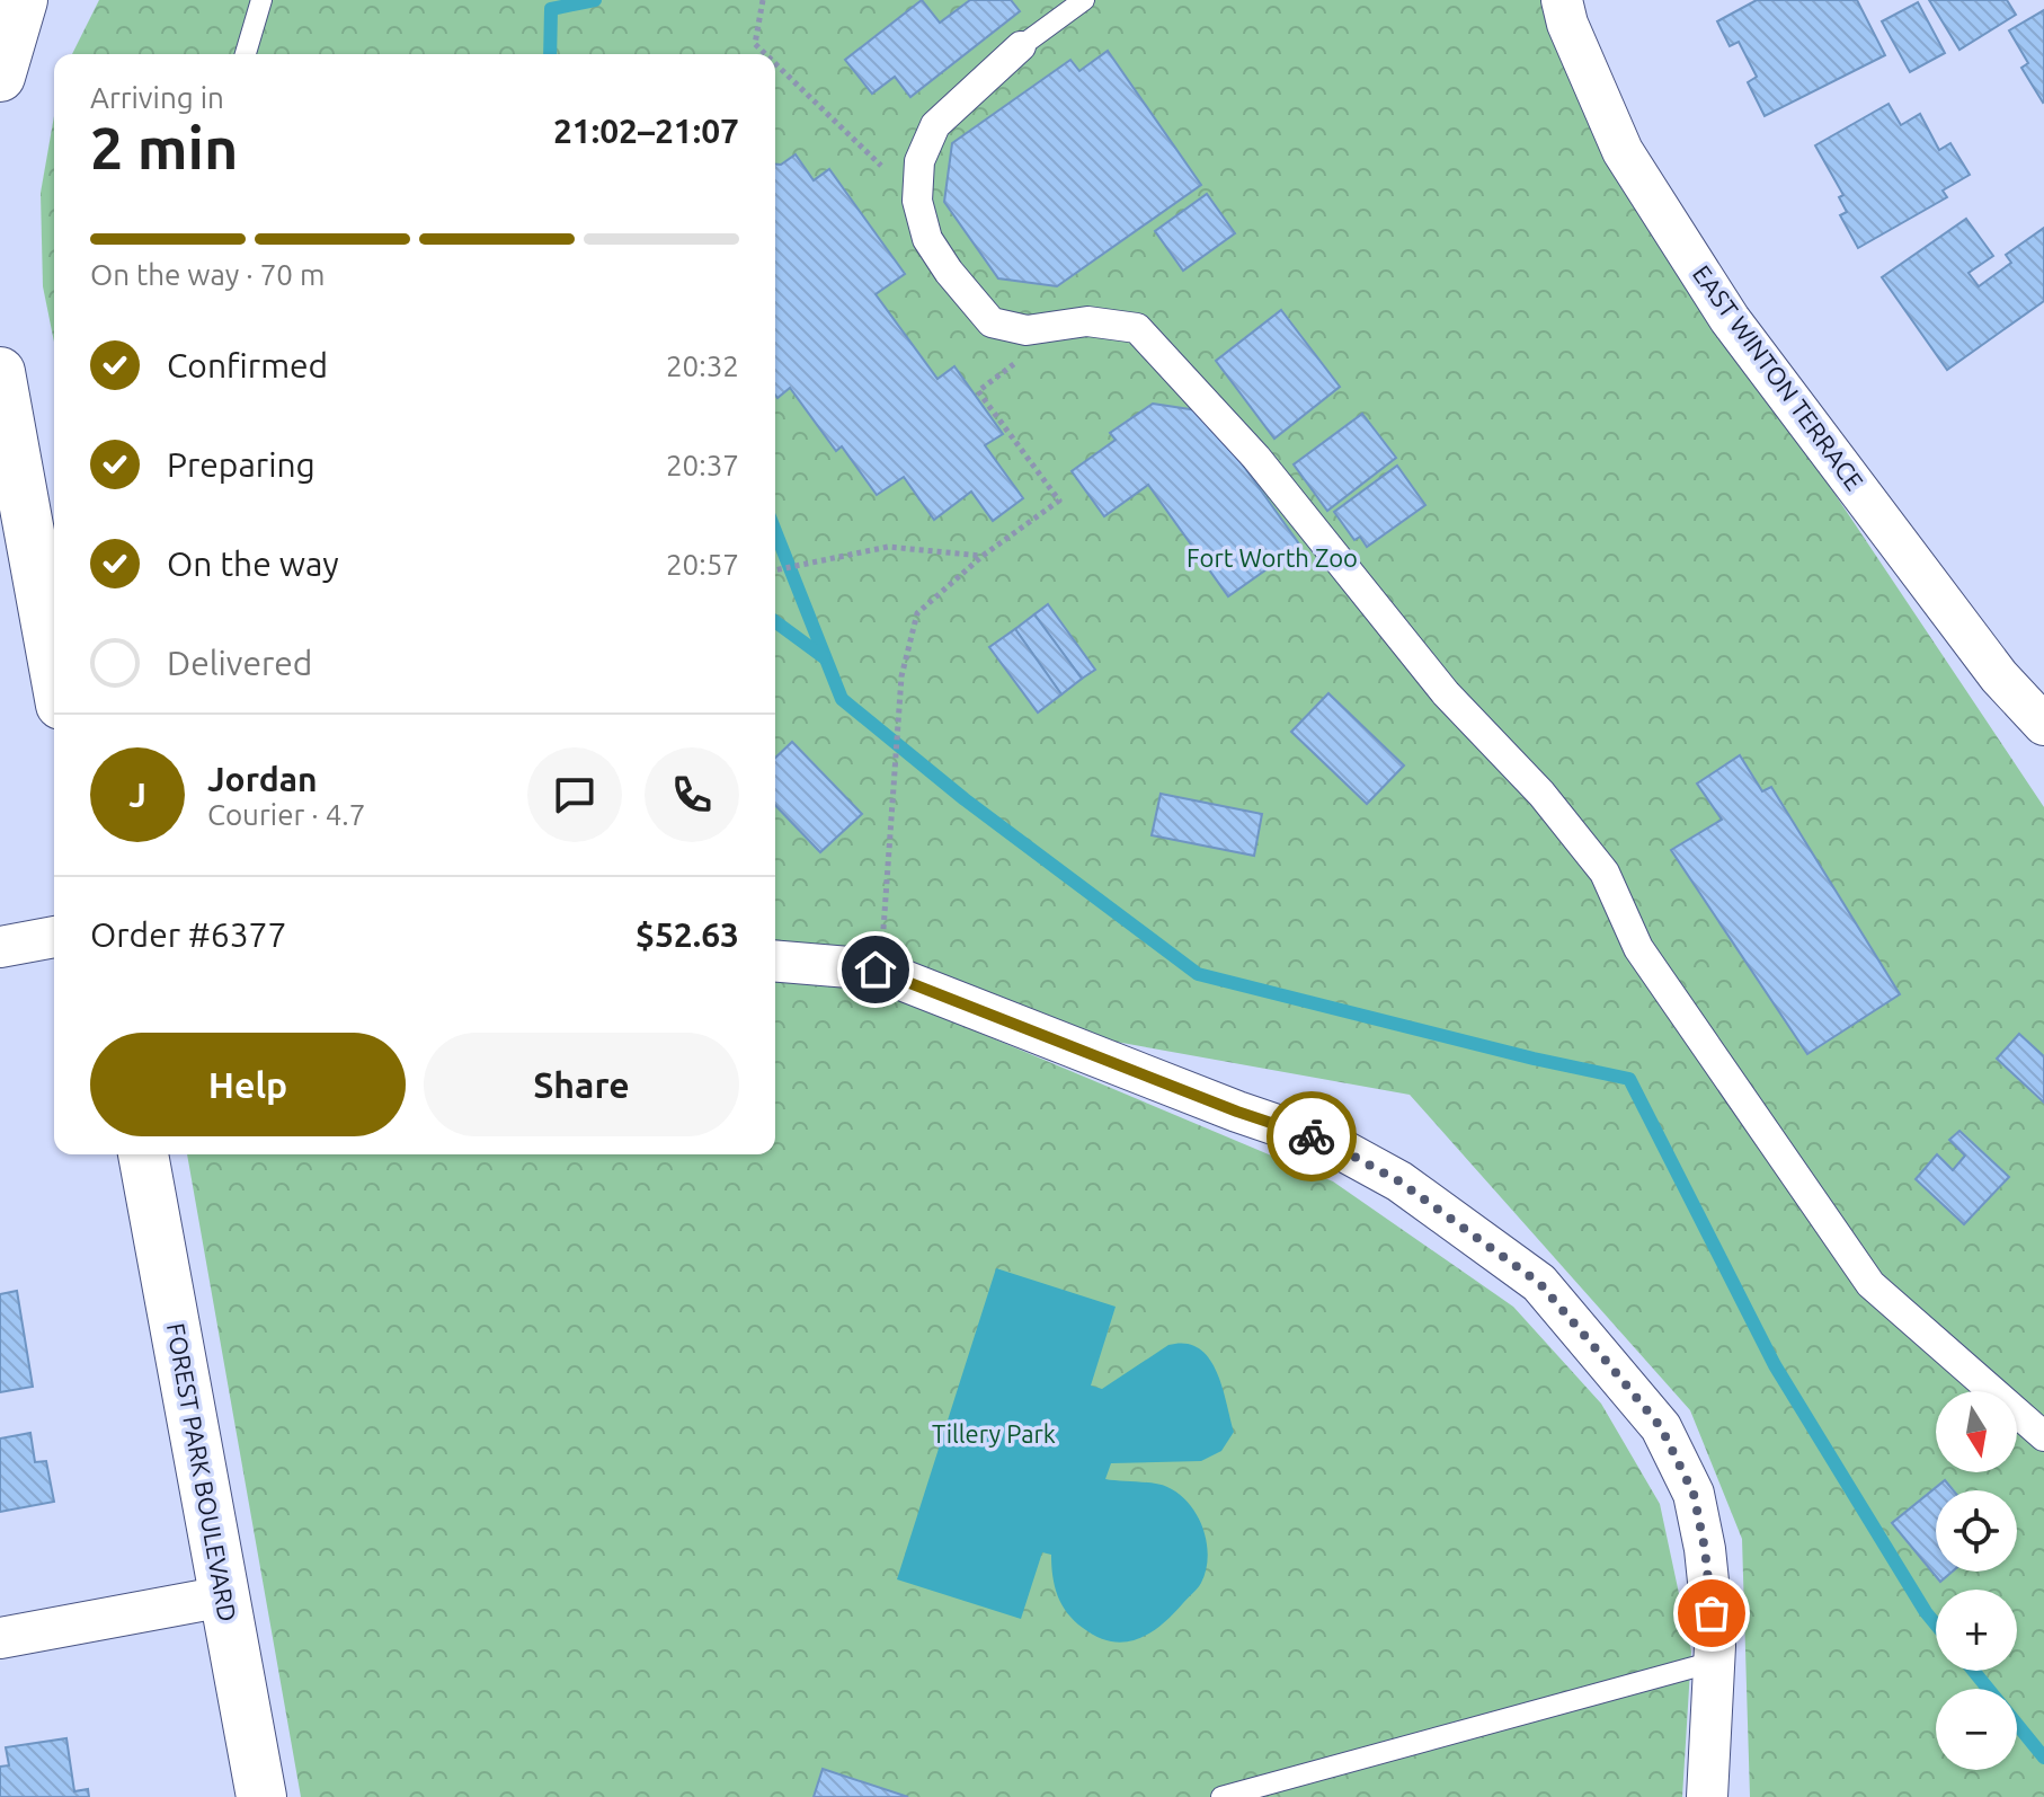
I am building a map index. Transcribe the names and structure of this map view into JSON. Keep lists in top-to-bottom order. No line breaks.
{"streets":{"main road":["FOREST PARK BOULEVARD"],"street":["EAST WINTON TERRACE"]},"parks":["Fort Worth Zoo","Tillery Park"],"north":"bottom","page":{"heading":["2 min","Arriving in","21:02–21:07"],"panel":["Jordan","Courier · 4.7","Order #6377","$52.63"],"bar":"On the way · 70 m","list":[["Confirmed","20:32"],["Preparing","20:37"],["On the way","20:57"],"Delivered"],"round":"J","buttons":["Help","Share"],"map_buttons":["+","−"]}}
